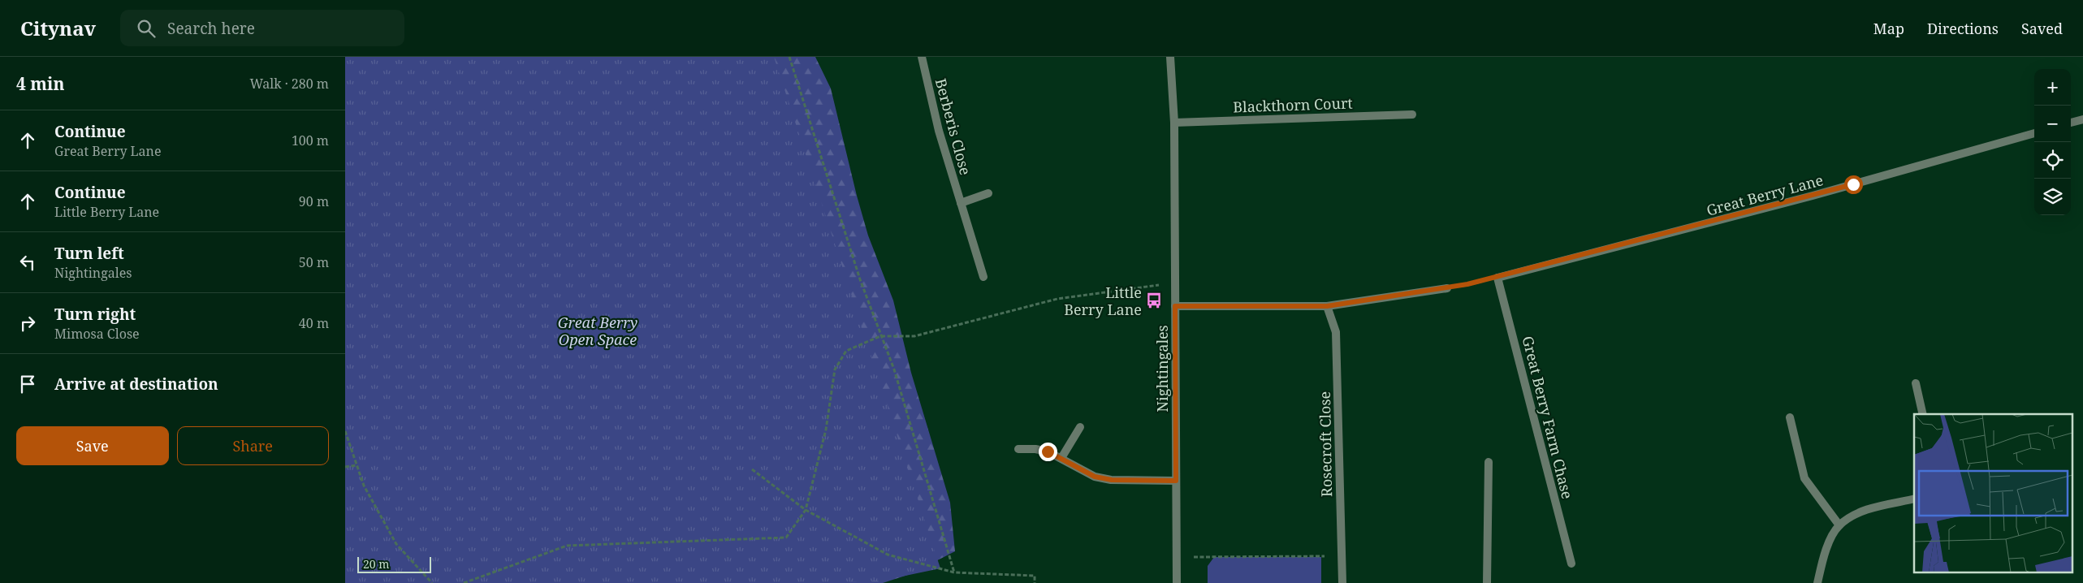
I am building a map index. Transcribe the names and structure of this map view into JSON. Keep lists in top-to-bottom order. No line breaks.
{"streets":{"street":["Blackthorn Court","Berberis Close","Great Berry Lane","Nightingales","Great Berry Farm Chase","Rosecroft Close"]},"crossings":[["Blackthorn Court","Nightingales"],["Great Berry Lane","Great Berry Farm Chase"]],"parks":["Great Berry Open Space"],"places":{"bus stop":["Little Berry Lane"]},"scale_bar":"20 m","page":{"header":"Citynav","search":"Search here","nav":["Map","Directions","Saved"],"heading":["4 min","Walk · 280 m"],"map_buttons":["+","−"],"list":[["Continue","Great Berry Lane","100 m"],["Continue","Little Berry Lane","90 m"],["Turn left","Nightingales","50 m"],["Turn right","Mimosa Close","40 m"],"Arrive at destination"],"buttons":["Save","Share"],"scale":"20 m"}}
